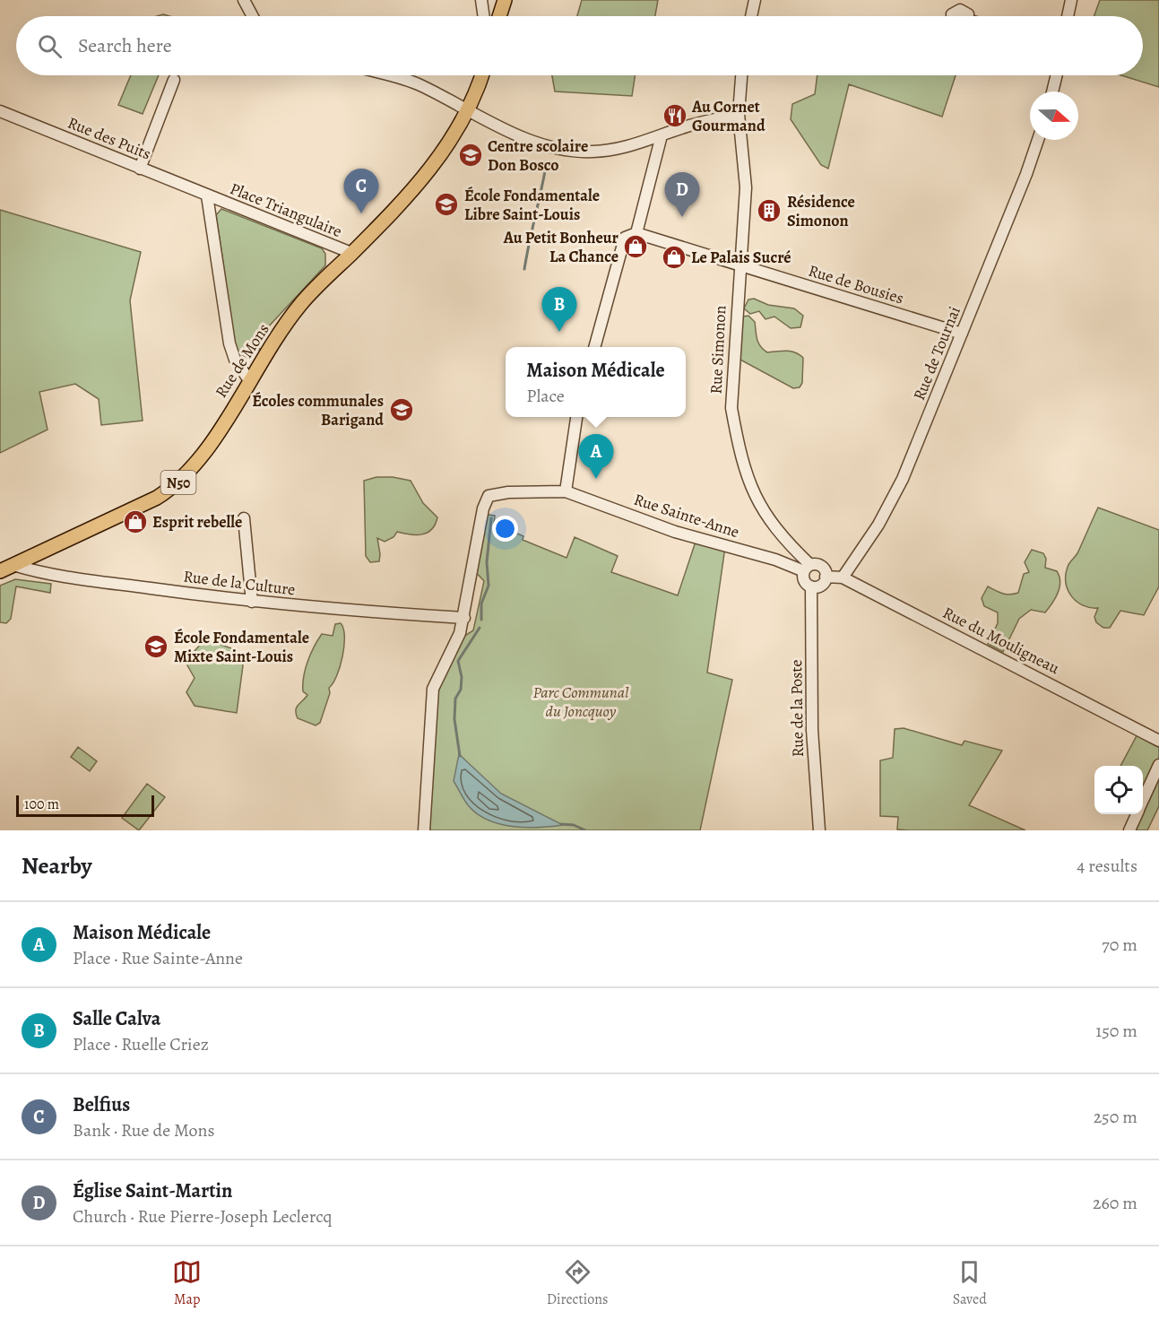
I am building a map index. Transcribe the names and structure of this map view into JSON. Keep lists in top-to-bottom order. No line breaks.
{"streets":{"main road":["Rue de Mons","N50"],"street":["Rue des Puits","Place Triangulaire","Rue de Bousies","Rue Simonon","Rue de Tournai","Rue Sainte-Anne","Rue de la Culture","Rue du Mouligneau","Rue de la Poste"]},"crossings":[["Rue des Puits","Place Triangulaire"],["Place Triangulaire","Rue de Mons"],["Rue de Bousies","Rue Simonon"],["Rue de Bousies","Rue de Tournai"],["Rue Simonon","Rue Sainte-Anne"],["Rue Simonon","Rue du Mouligneau"],["Rue Simonon","Rue de la Poste"],["Rue de Tournai","Rue du Mouligneau"],["Rue de Mons","N50"],["Rue de Mons","Rue de la Culture"],["Rue Sainte-Anne","Rue de la Culture"],["Rue Sainte-Anne","Rue du Mouligneau"],["Rue Sainte-Anne","Rue de la Poste"],["Rue du Mouligneau","Rue de la Poste"]],"parks":["Parc Communal du Joncquoy"],"places":{"restaurant":["Au Cornet Gourmand"],"school or university":["Centre scolaire Don Bosco","École Fondamentale Libre Saint-Louis","Écoles communales Barigand","École Fondamentale Mixte Saint-Louis"],"building":["Résidence Simonon"],"shop":["Au Petit Bonheur La Chance","Le Palais Sucré","Esprit rebelle"]},"scale_bar":"100 m","north":"right","page":{"search":"Search here","pins":["C","D","B","A"],"popup":["Maison Médicale","Place"],"scale":"100 m","heading":["Nearby","4 results"],"list":[{"mark":"A","name":"Maison Médicale","note":"Place · Rue Sainte-Anne","value":"70 m"},{"mark":"B","name":"Salle Calva","note":"Place · Ruelle Criez","value":"150 m"},{"mark":"C","name":"Belfius","note":"Bank · Rue de Mons","value":"250 m"},{"mark":"D","name":"Église Saint-Martin","note":"Church · Rue Pierre-Joseph Leclercq","value":"260 m"}],"nav":["Map","Directions","Saved"]}}
